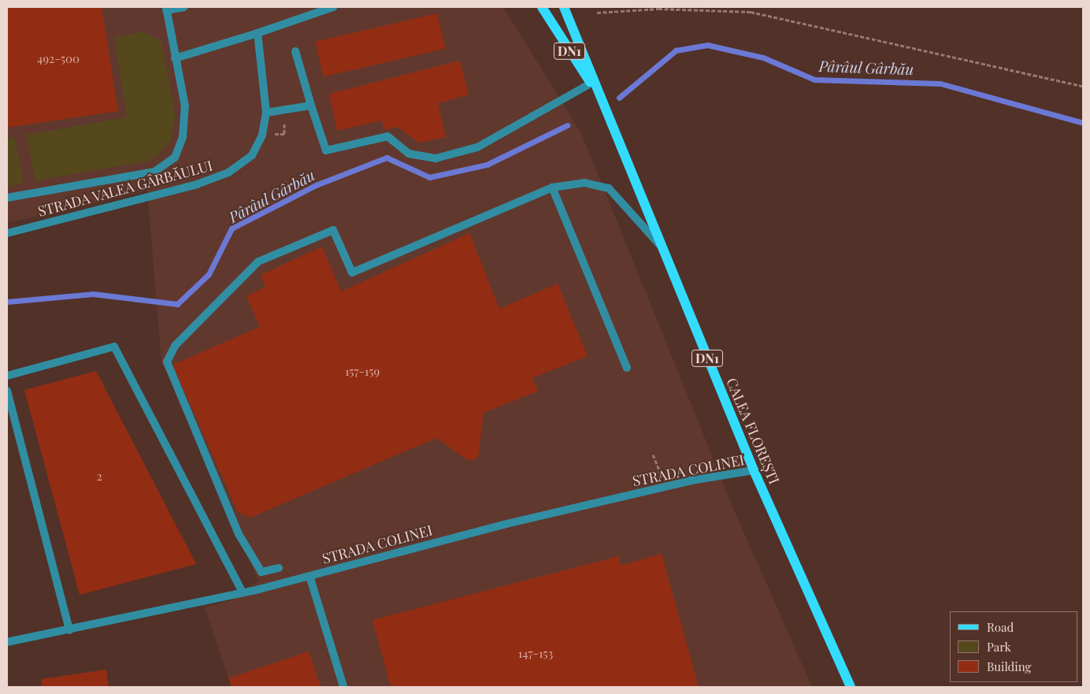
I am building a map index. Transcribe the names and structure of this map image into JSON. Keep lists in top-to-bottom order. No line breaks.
{"streets":{"main road":["DN1","CALEA FLOREȘTI"],"street":["STRADA VALEA GÂRBĂULUI","STRADA COLINEI"]},"crossings":[["DN1","CALEA FLOREȘTI"],["CALEA FLOREȘTI","STRADA COLINEI"]],"water":["Pârâul Gârbău"],"house_numbers":["492-500","157-159","2","147-153"],"legend":["Road","Park","Building"]}
